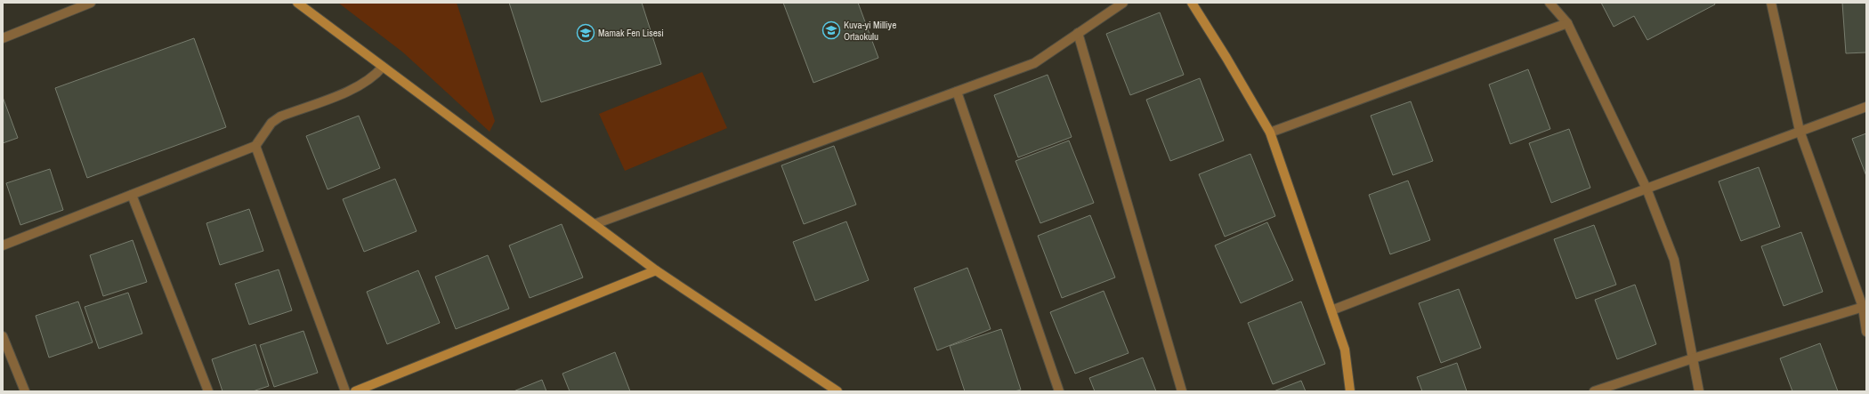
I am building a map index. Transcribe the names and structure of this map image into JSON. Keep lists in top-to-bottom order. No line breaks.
{"places":{"school or university":["Kuva-yi Milliye Ortaokulu","Mamak Fen Lisesi"]}}
